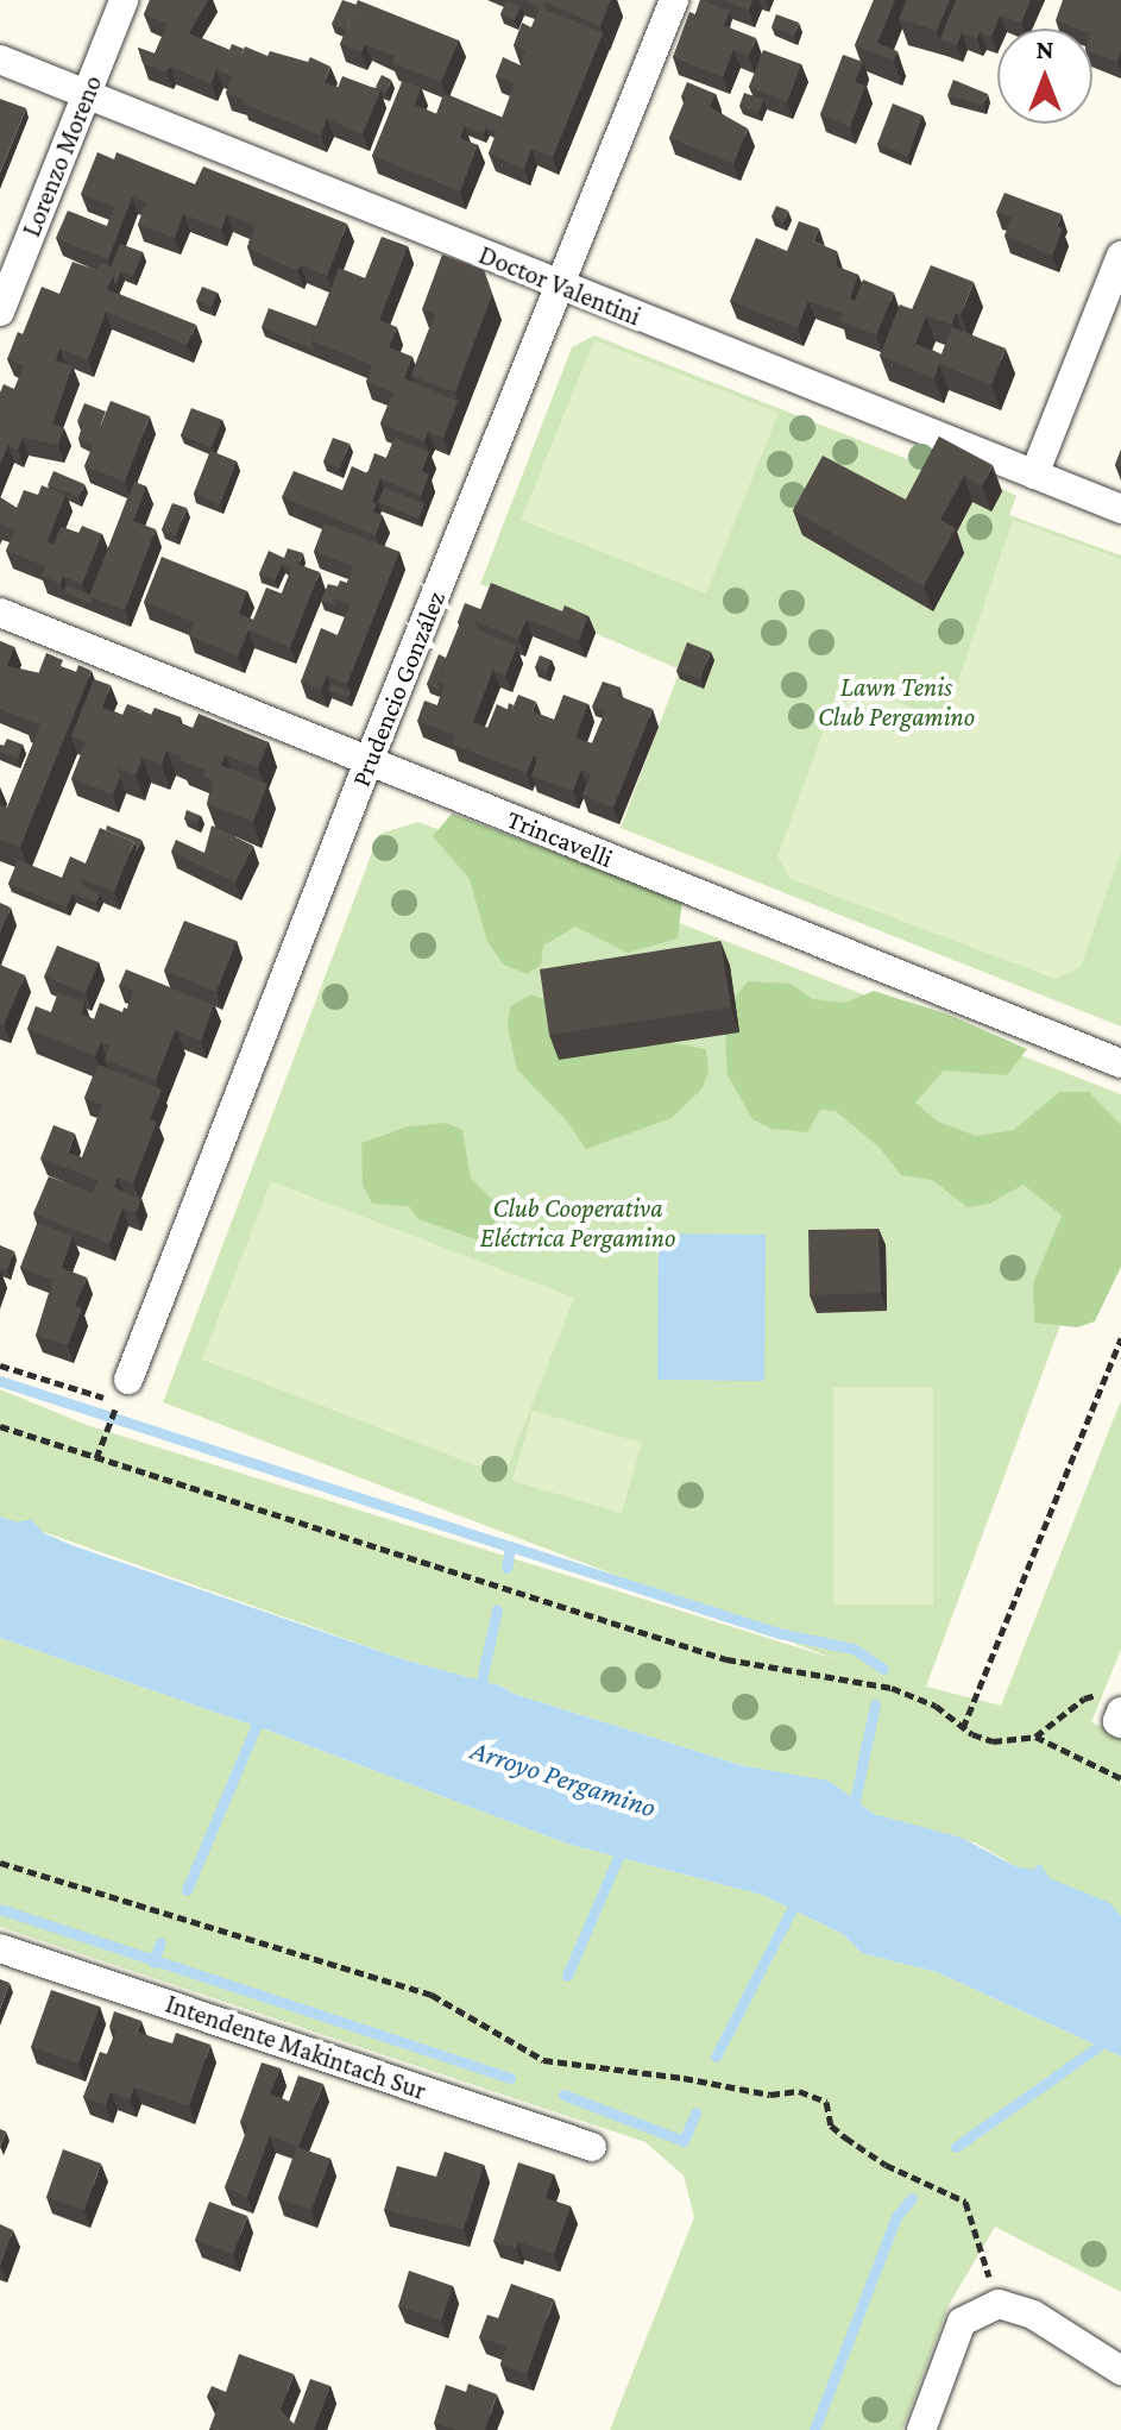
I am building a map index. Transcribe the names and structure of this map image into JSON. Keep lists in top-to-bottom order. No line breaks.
{"streets":{"street":["Lorenzo Moreno","Doctor Valentini","Prudencio González","Trincavelli","Intendente Makintach Sur"]},"crossings":[["Lorenzo Moreno","Doctor Valentini"],["Doctor Valentini","Prudencio González"],["Prudencio González","Trincavelli"]],"water":["Arroyo Pergamino"],"parks":["Lawn Tenis Club Pergamino","Club Cooperativa Eléctrica Pergamino"],"north":"top"}
